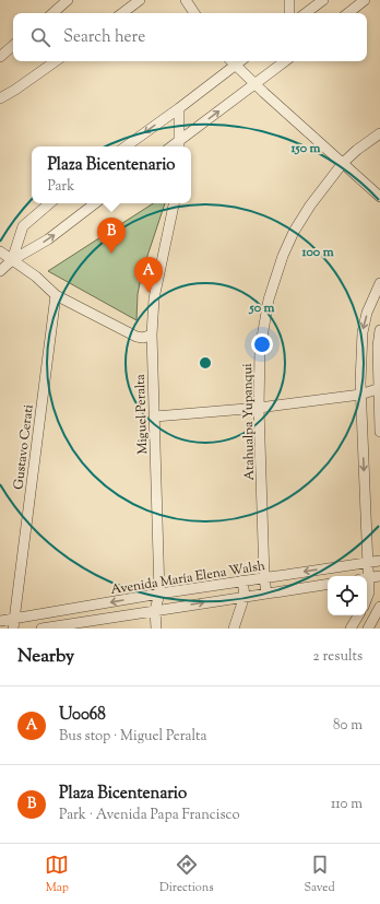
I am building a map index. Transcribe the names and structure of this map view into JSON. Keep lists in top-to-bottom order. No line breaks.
{"streets":{"street":["Miguel Peralta","Atahualpa Yupanqui","Gustavo Cerati","Avenida María Elena Walsh"]},"crossings":[["Miguel Peralta","Avenida María Elena Walsh"],["Atahualpa Yupanqui","Avenida María Elena Walsh"],["Gustavo Cerati","Avenida María Elena Walsh"]],"page":{"search":"Search here","popup":["Plaza Bicentenario","Park"],"pins":["B","A"],"heading":["Nearby","2 results"],"list":[{"mark":"A","name":"U0068","note":"Bus stop · Miguel Peralta","value":"80 m"},{"mark":"B","name":"Plaza Bicentenario","note":"Park · Avenida Papa Francisco","value":"110 m"}],"nav":["Map","Directions","Saved"]},"rings":["150 m","100 m","50 m"]}
